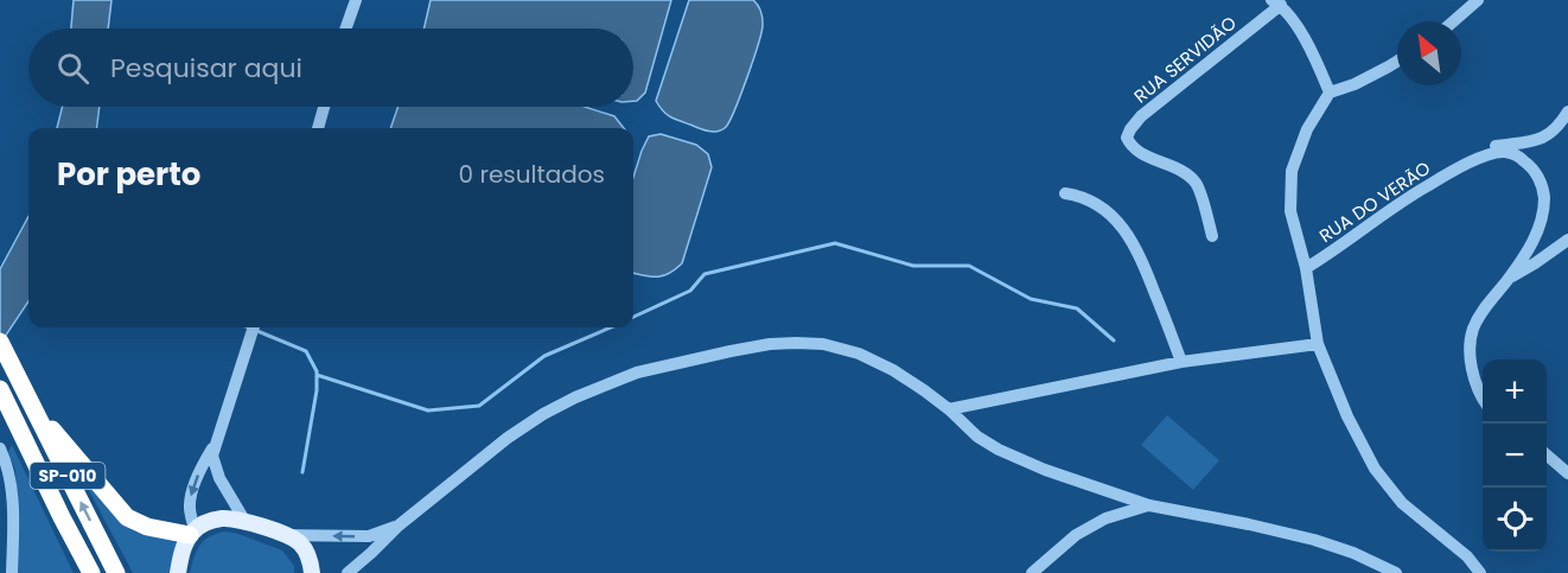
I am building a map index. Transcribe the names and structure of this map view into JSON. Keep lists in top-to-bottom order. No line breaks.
{"streets":{"highway":["SP-010"],"street":["RUA SERVIDÃO","RUA DO VERÃO"]},"north":"top left","page":{"search":"Pesquisar aqui","heading":["Por perto","0 resultados"],"map_buttons":["+","−"]}}
